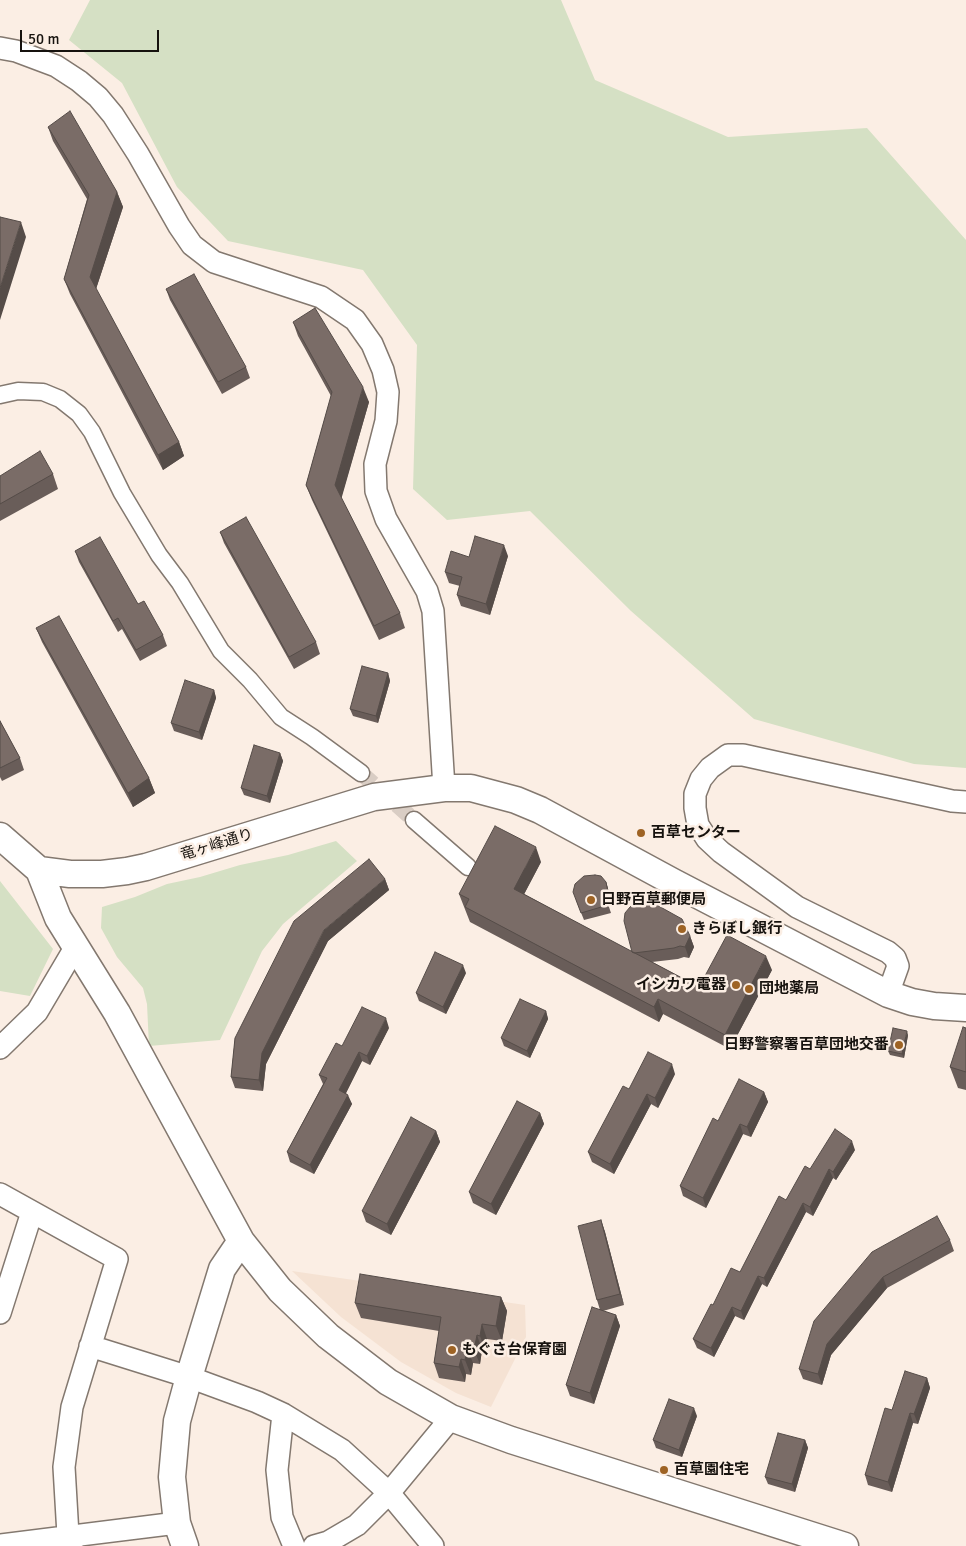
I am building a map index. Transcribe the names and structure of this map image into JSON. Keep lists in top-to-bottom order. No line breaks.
{"streets":{"street":["竜ヶ峰通り"]},"places":["百草センター","日野百草郵便局","きらぼし銀行","イシカワ電器","団地薬局","日野警察署百草団地交番","もぐさ台保育園","百草園住宅"],"scale_bar":"50 m"}
